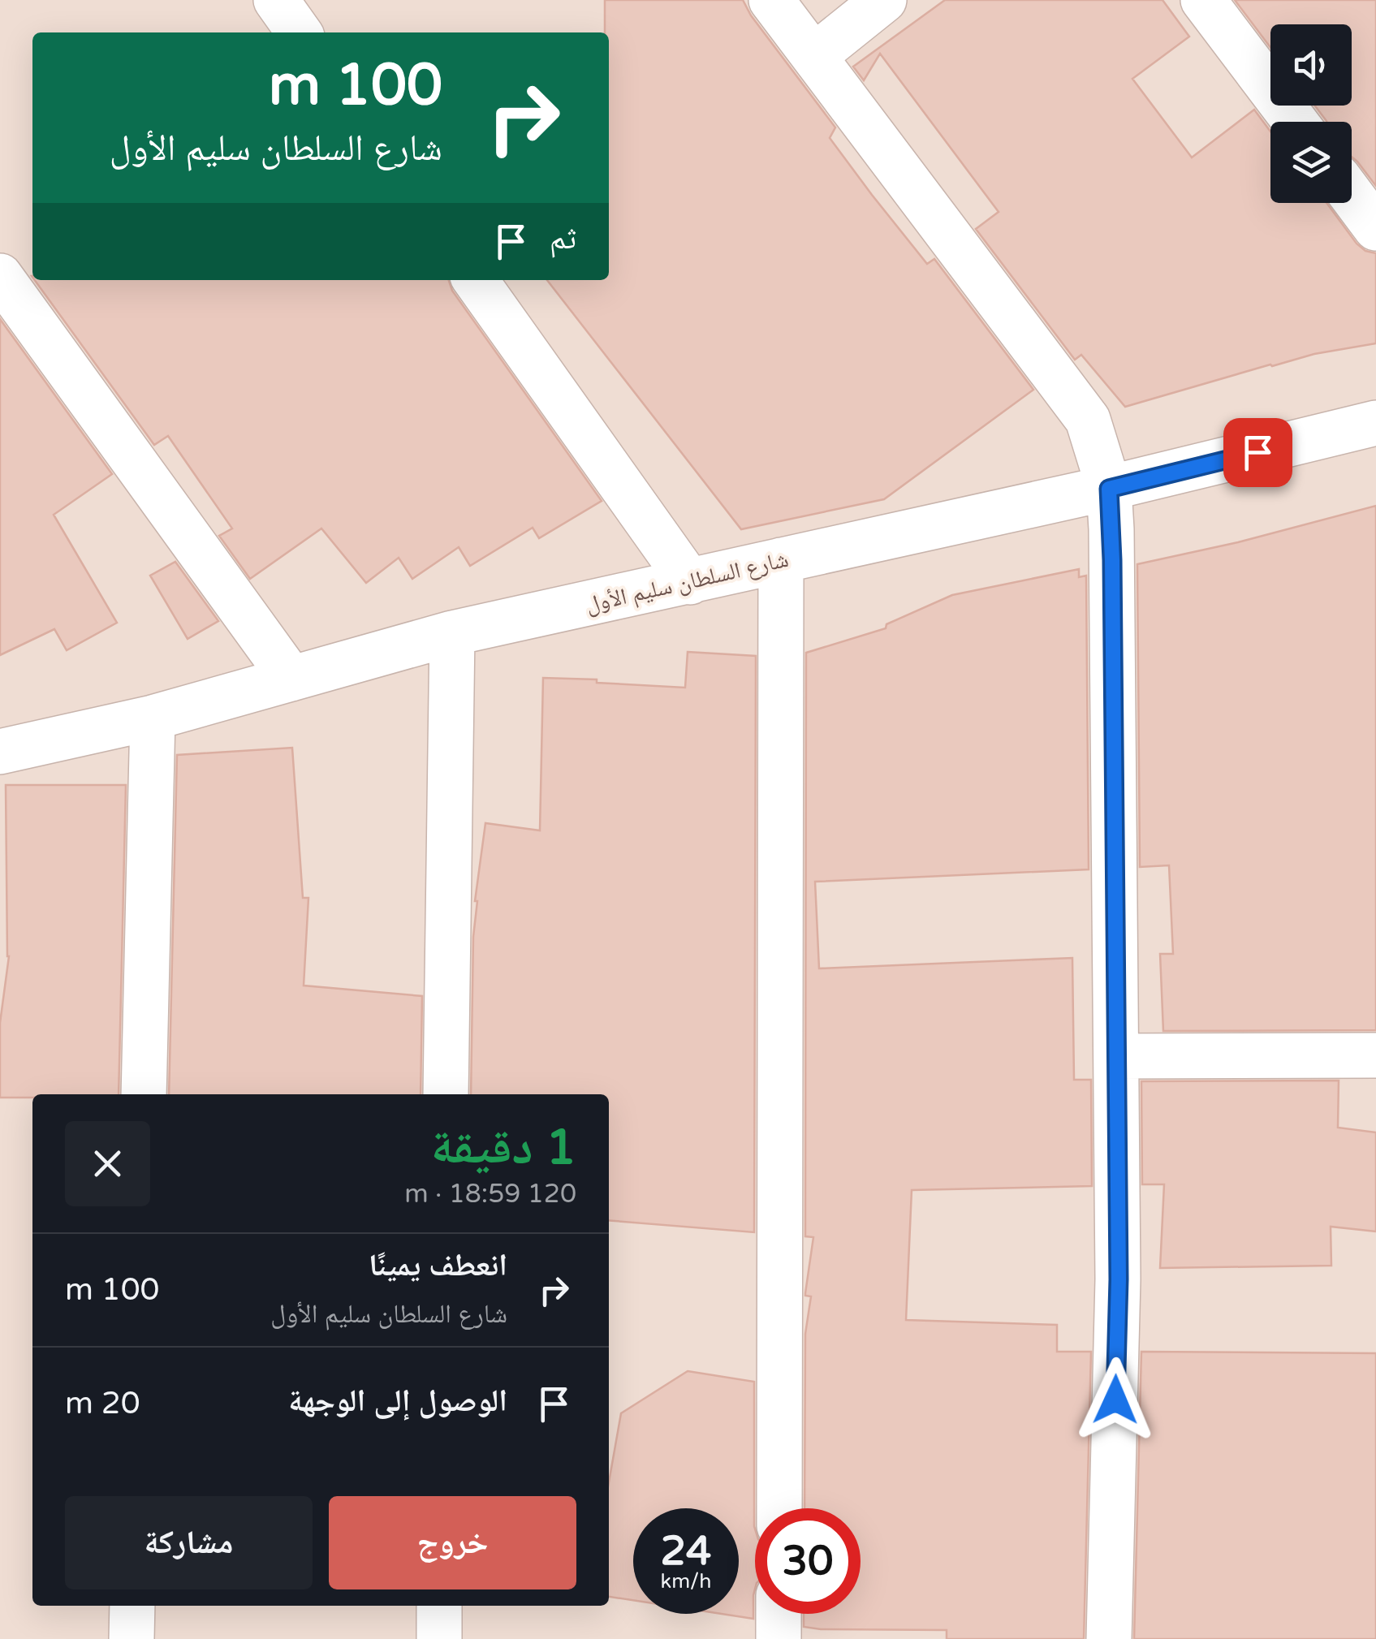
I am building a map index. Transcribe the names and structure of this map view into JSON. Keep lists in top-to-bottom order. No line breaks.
{"streets":{"street":["شارع السلطان سليم الأول"]},"page":{"turn":["100 m","شارع السلطان سليم الأول"],"then":"ثم","heading":["1 دقيقة","120 m · 18:59"],"list":[{"name":"انعطف يمينًا","note":"شارع السلطان سليم الأول","value":"100 m"},{"name":"الوصول إلى الوجهة","value":"20 m"}],"buttons":["خروج","مشاركة"],"speed":"24 km/h","limit":"30"}}
